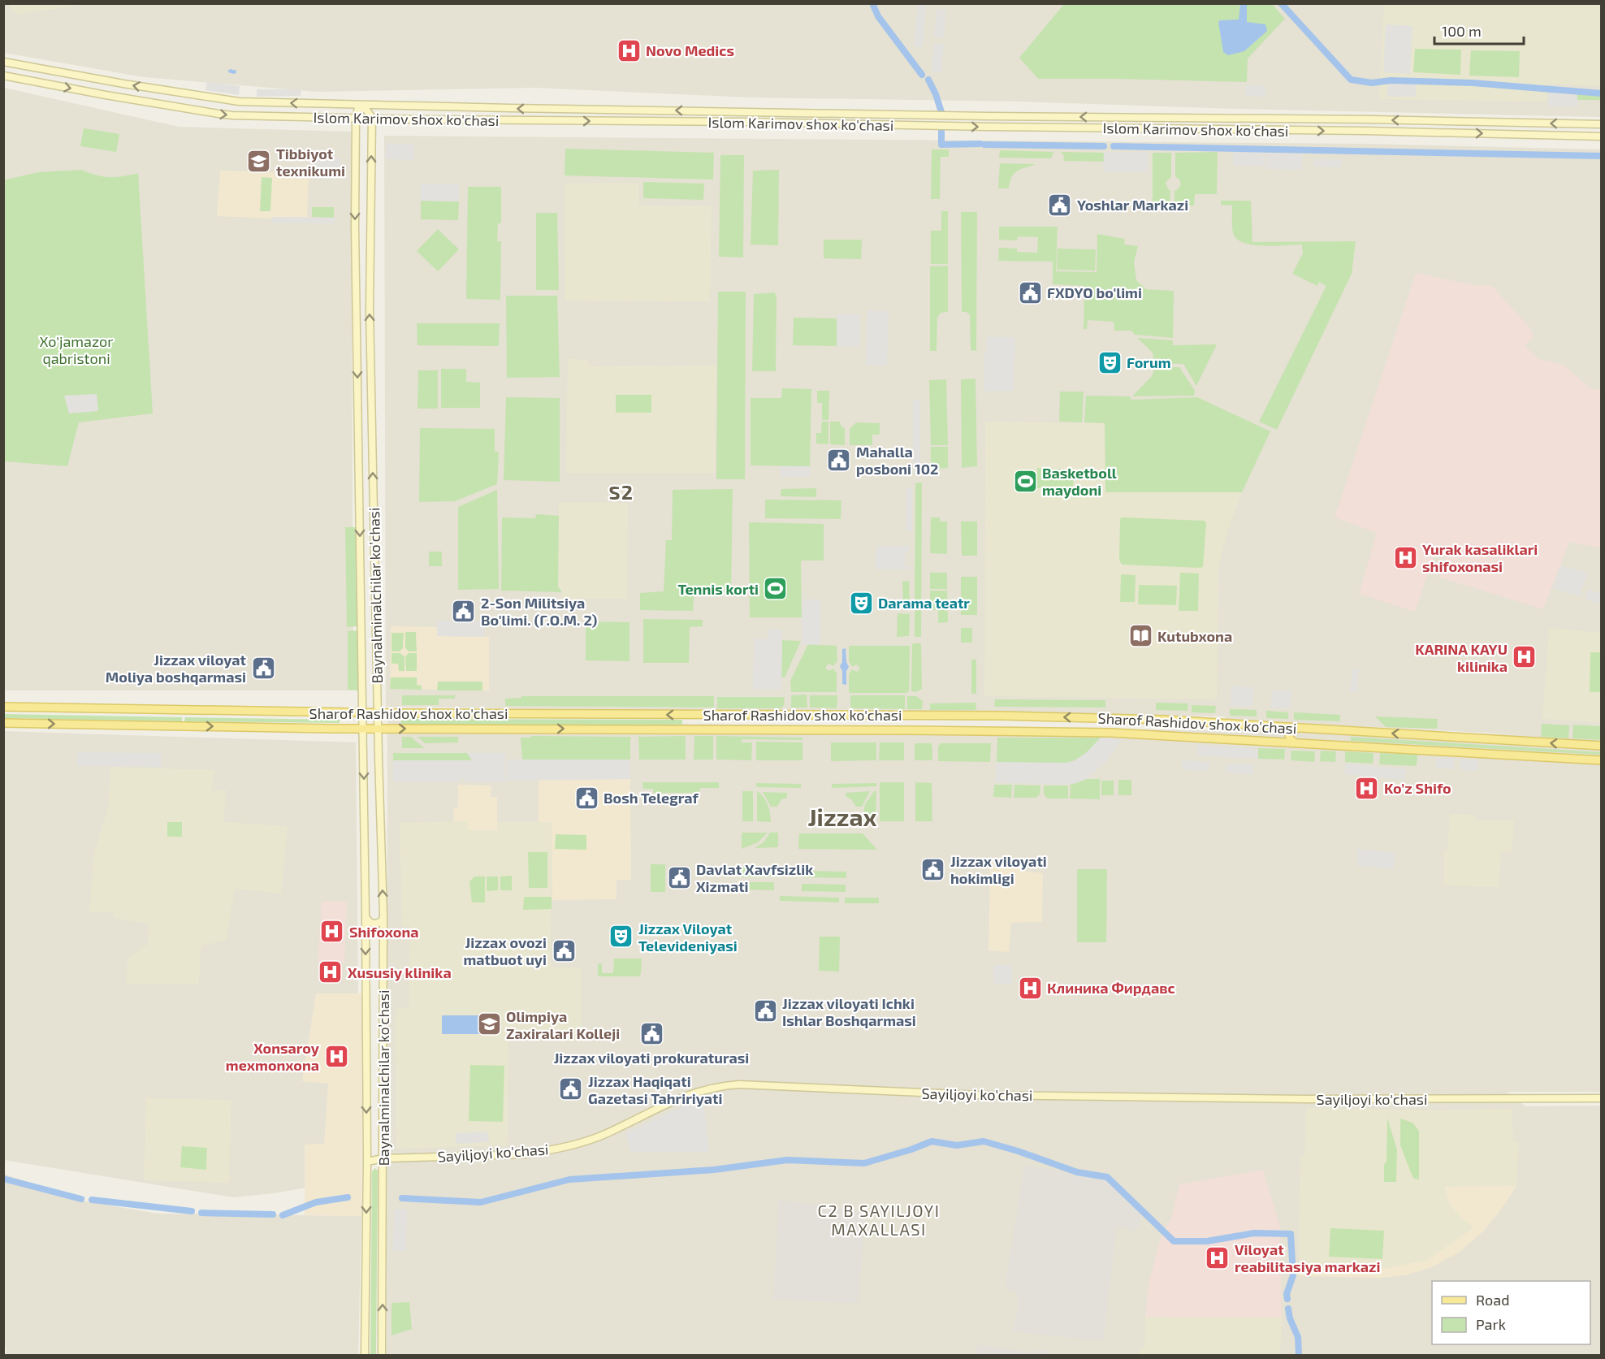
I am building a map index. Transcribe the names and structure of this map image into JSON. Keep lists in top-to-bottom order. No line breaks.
{"streets":{"main road":["Islom Karimov shox ko'chasi","Baynalminalchilar ko’chasi","Sharof Rashidov shox ko'chasi","Sayiljoyi ko'chasi"]},"crossings":[["Islom Karimov shox ko'chasi","Baynalminalchilar ko’chasi"],["Baynalminalchilar ko’chasi","Sharof Rashidov shox ko'chasi"],["Baynalminalchilar ko’chasi","Sayiljoyi ko'chasi"]],"districts":["S2","Jizzax","C2 B SAYILJOYI MAXALLASI"],"parks":["Xo'jamazor qabristoni"],"places":{"hospital":["Novo Medics","Yurak kasaliklari shifoxonasi","KARINA KAYU kilinika","Ko’z Shifo","Shifoxona","Xususiy klinika","Клиника Фирдавс","Xonsaroy mexmonxona","Viloyat reabilitasiya markazi"],"school or university":["Tibbiyot texnikumi","Olimpiya Zaxiralari Kolleji"],"public building":["Yoshlar Markazi","FXDYO bo'limi","Mahalla posboni 102","2-Son Militsiya Bo'limi. (Г.О.М. 2)","Jizzax viloyat Moliya boshqarmasi","Bosh Telegraf","Jizzax viloyati hokimligi","Davlat Xavfsizlik Xizmati","Jizzax ovozi matbuot uyi","Jizzax viloyati Ichki Ishlar Boshqarmasi","Jizzax viloyati prokuraturasi","Jizzax Haqiqati Gazetasi Tahririyati"],"theatre":["Forum","Darama teatr","Jizzax Viloyat Televideniyasi"],"sports":["Basketboll maydoni","Tennis korti"],"library":["Kutubxona"]},"legend":["Road","Park"],"scale_bar":"100 m"}
